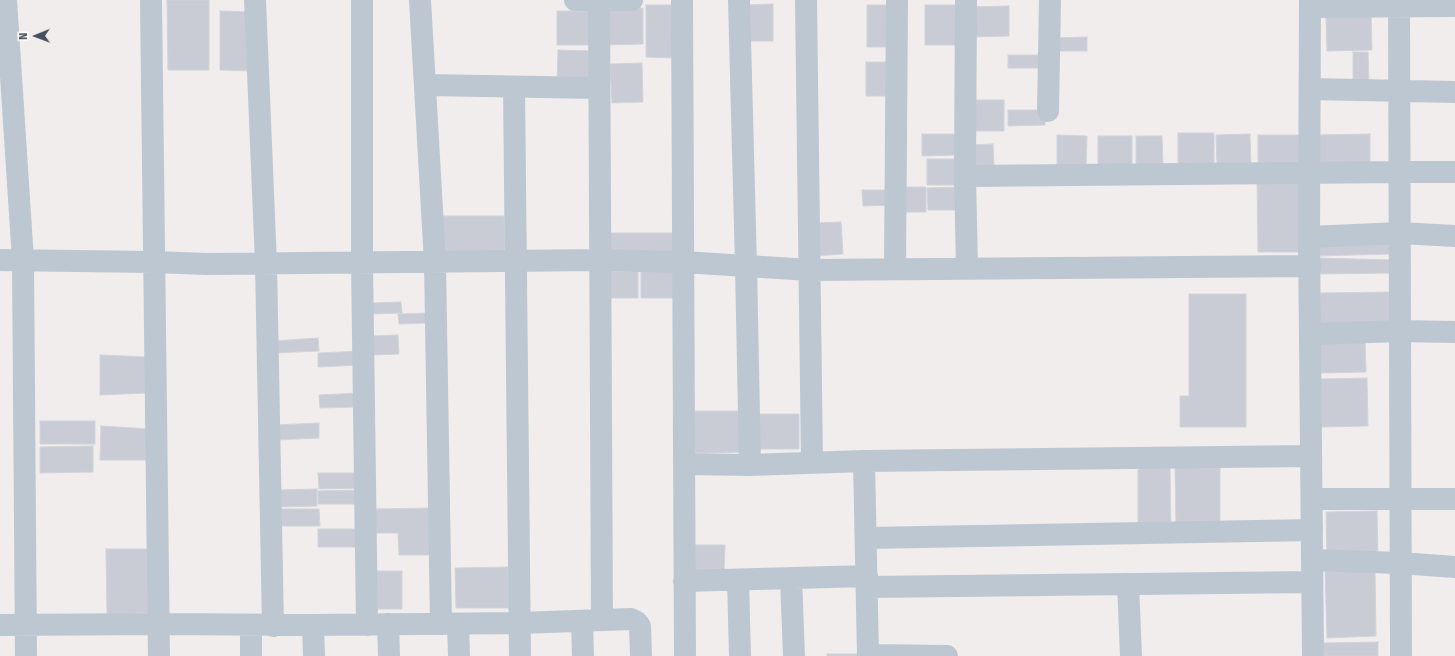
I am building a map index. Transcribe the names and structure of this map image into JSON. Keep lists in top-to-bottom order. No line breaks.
{"north":"left"}
